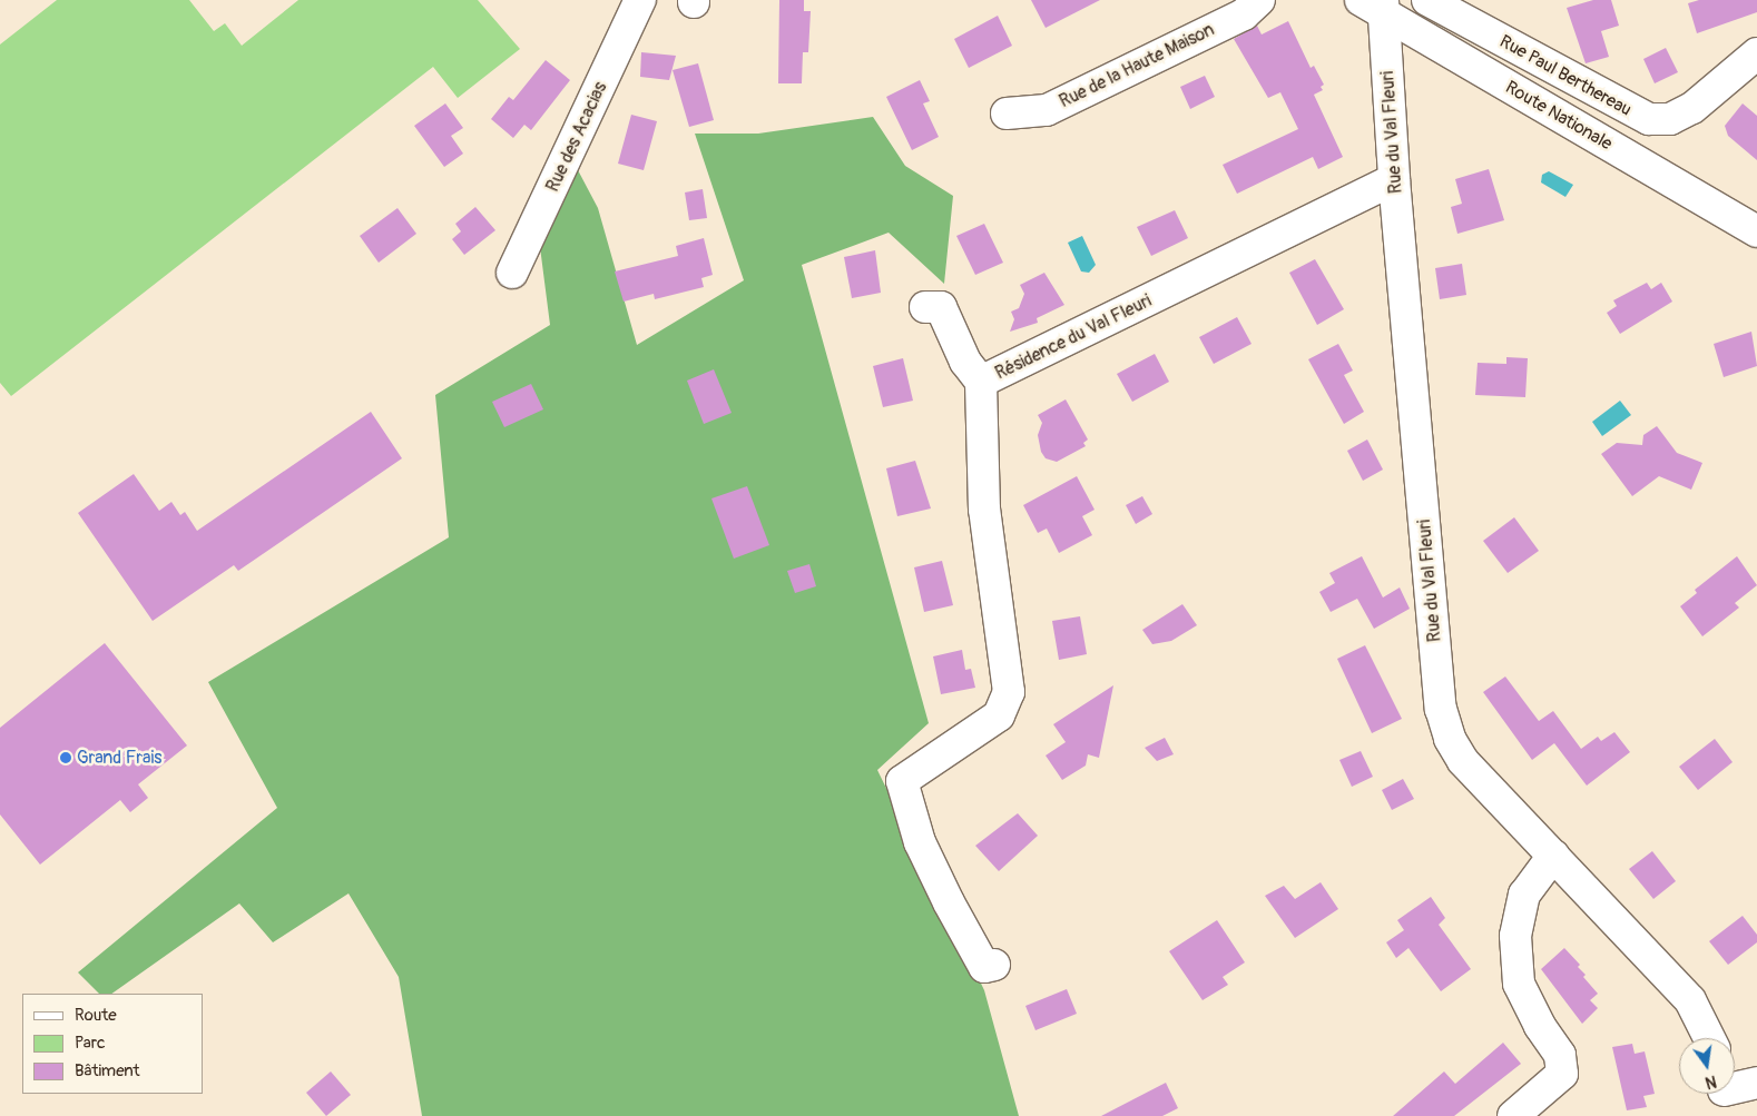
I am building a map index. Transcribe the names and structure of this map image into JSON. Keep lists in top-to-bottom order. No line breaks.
{"streets":{"street":["Rue de la Haute Maison","Rue Paul Berthereau","Route Nationale","Rue du Val Fleuri","Rue des Acacias","Résidence du Val Fleuri"]},"crossings":[["Route Nationale","Rue du Val Fleuri"],["Rue du Val Fleuri","Résidence du Val Fleuri"]],"places":["Grand Frais"],"legend":["Route","Parc","Bâtiment"],"north":"bottom"}
